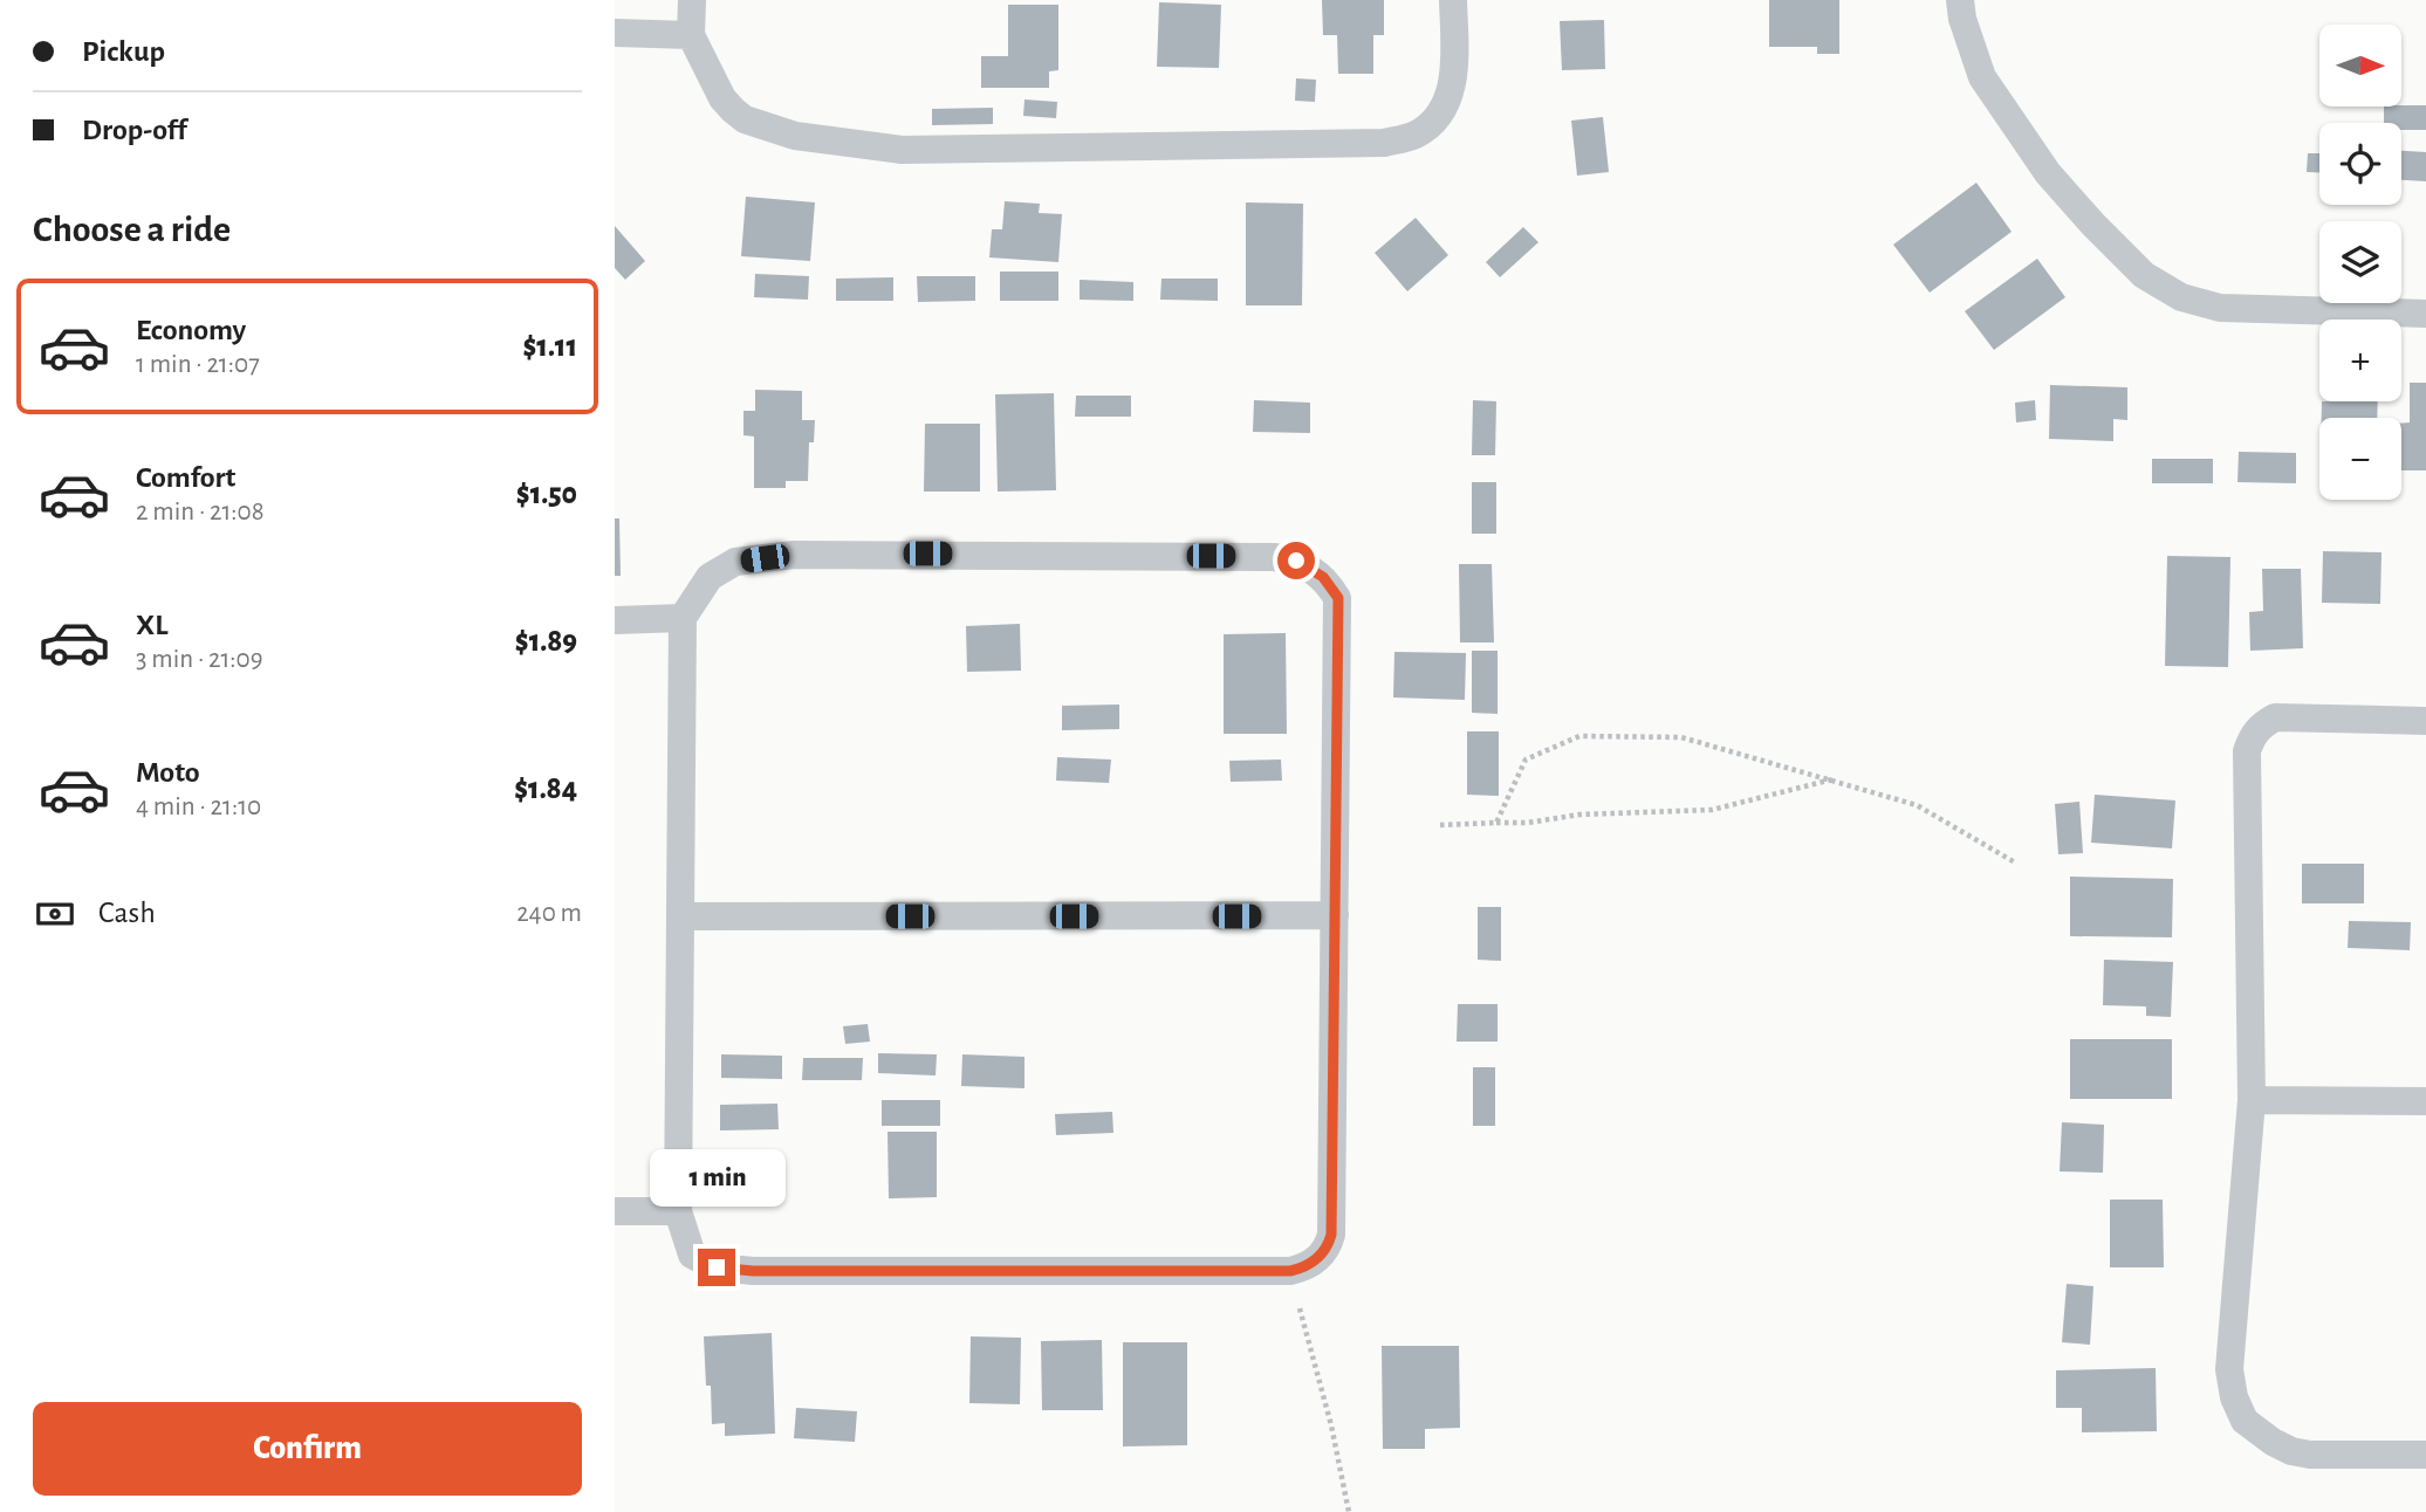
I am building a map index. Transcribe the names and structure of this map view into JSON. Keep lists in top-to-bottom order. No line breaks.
{"north":"right","page":{"banner":["Pickup","Drop-off"],"map_buttons":["+","−"],"heading":"Choose a ride","list":[{"name":"Economy","note":"1 min · 21:07","value":"$1.11"},{"name":"Comfort","note":"2 min · 21:08","value":"$1.50"},{"name":"XL","note":"3 min · 21:09","value":"$1.89"},{"name":"Moto","note":"4 min · 21:10","value":"$1.84"}],"pay":["Cash","240 m"],"bubble":"1 min","buttons":"Confirm"}}
